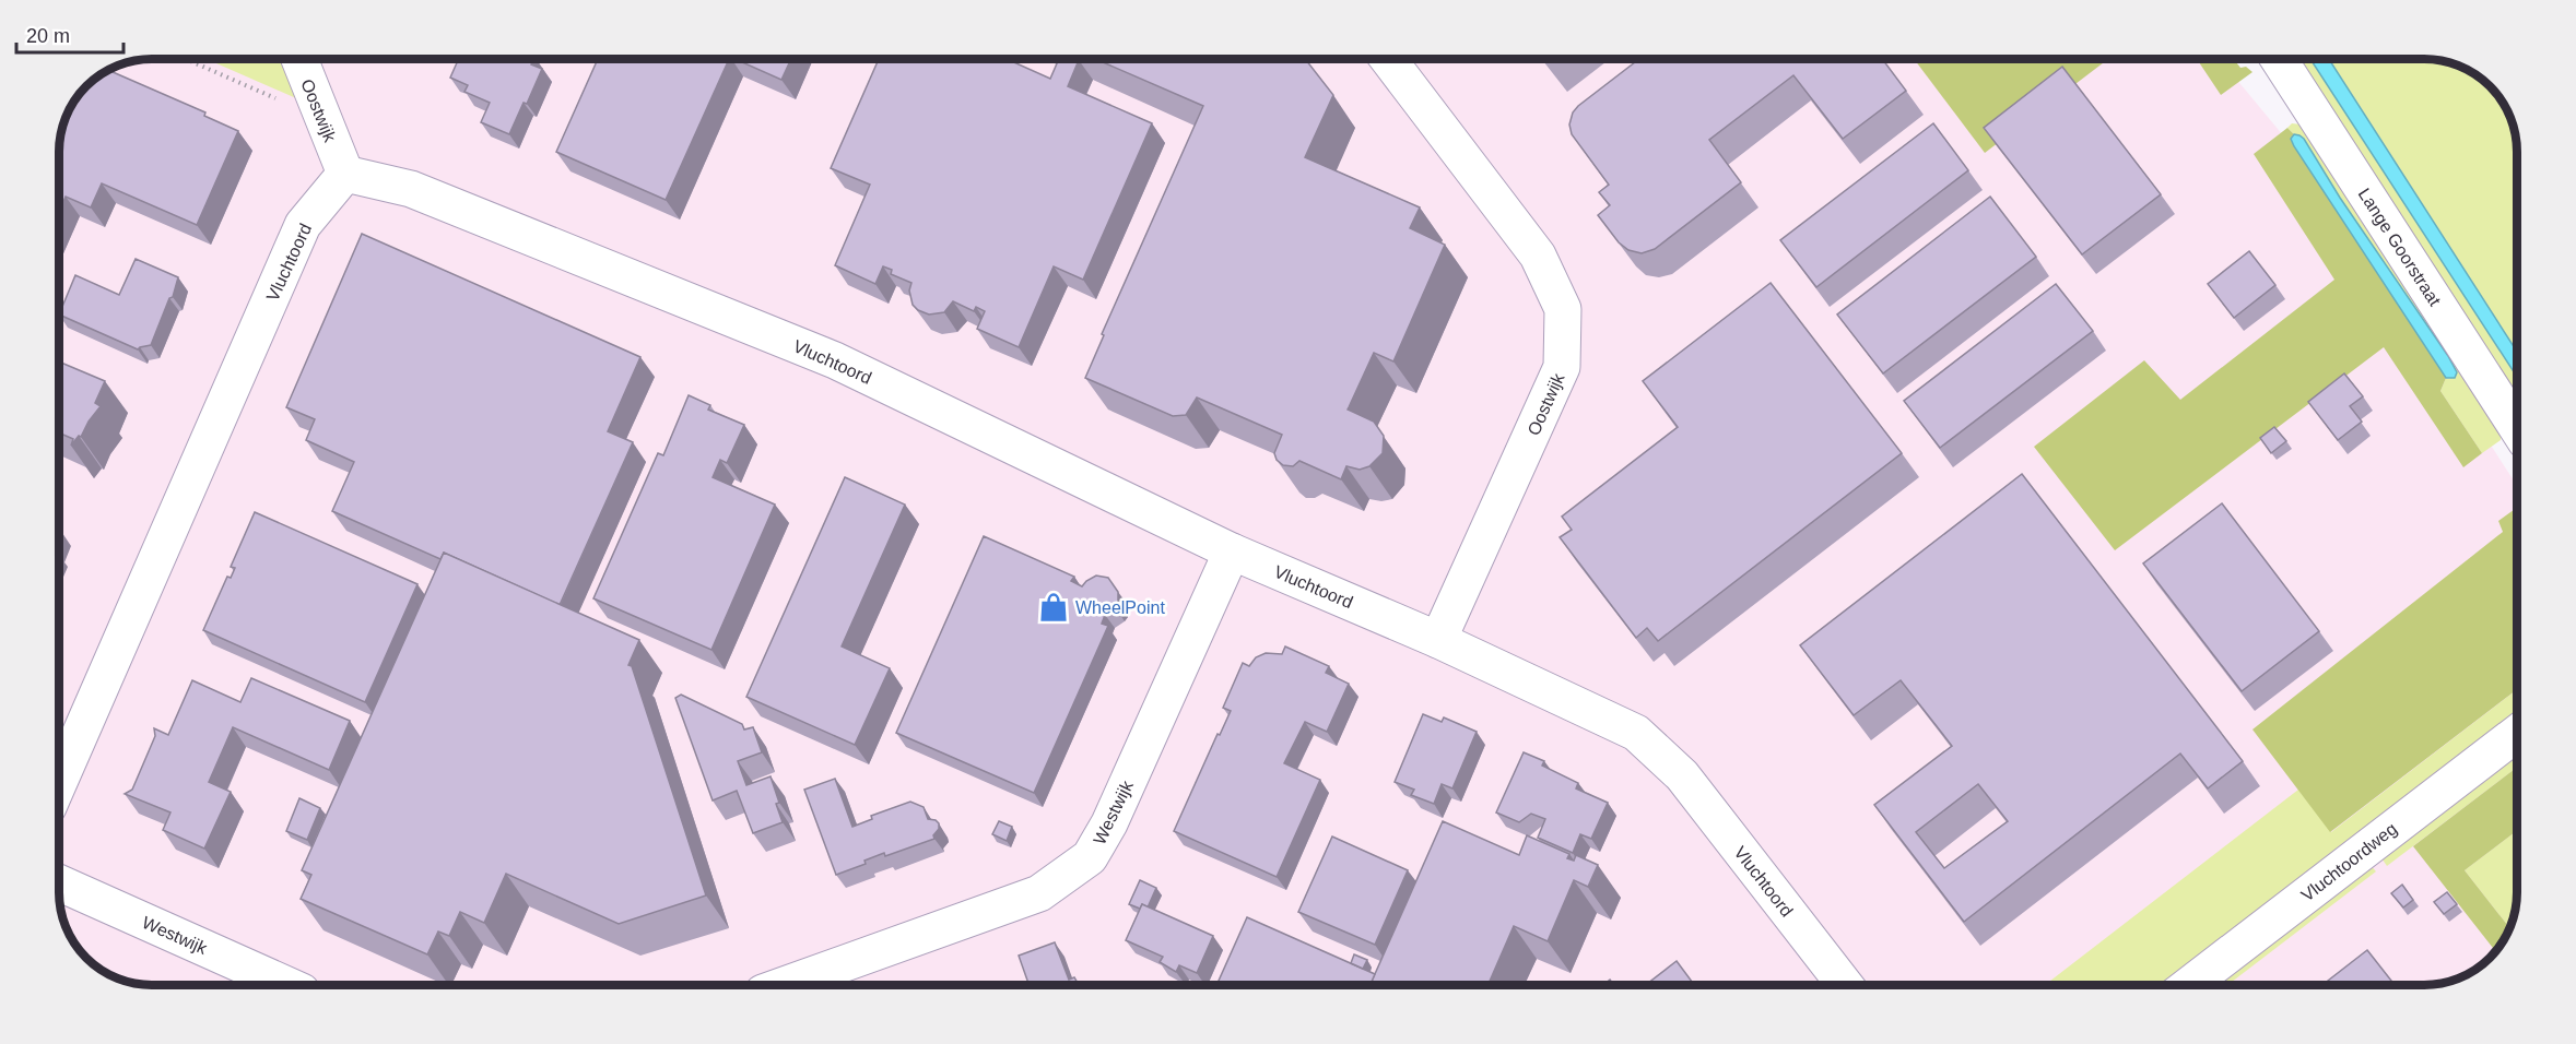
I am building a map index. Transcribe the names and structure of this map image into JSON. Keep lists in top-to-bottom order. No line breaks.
{"streets":{"street":["Oostwijk","Lange Goorstraat","Vluchtoord","Westwijk","Vluchtoordweg"]},"crossings":[["Oostwijk","Vluchtoord"],["Vluchtoord","Westwijk"]],"places":{"shop":["WheelPoint"]},"scale_bar":"20 m"}
